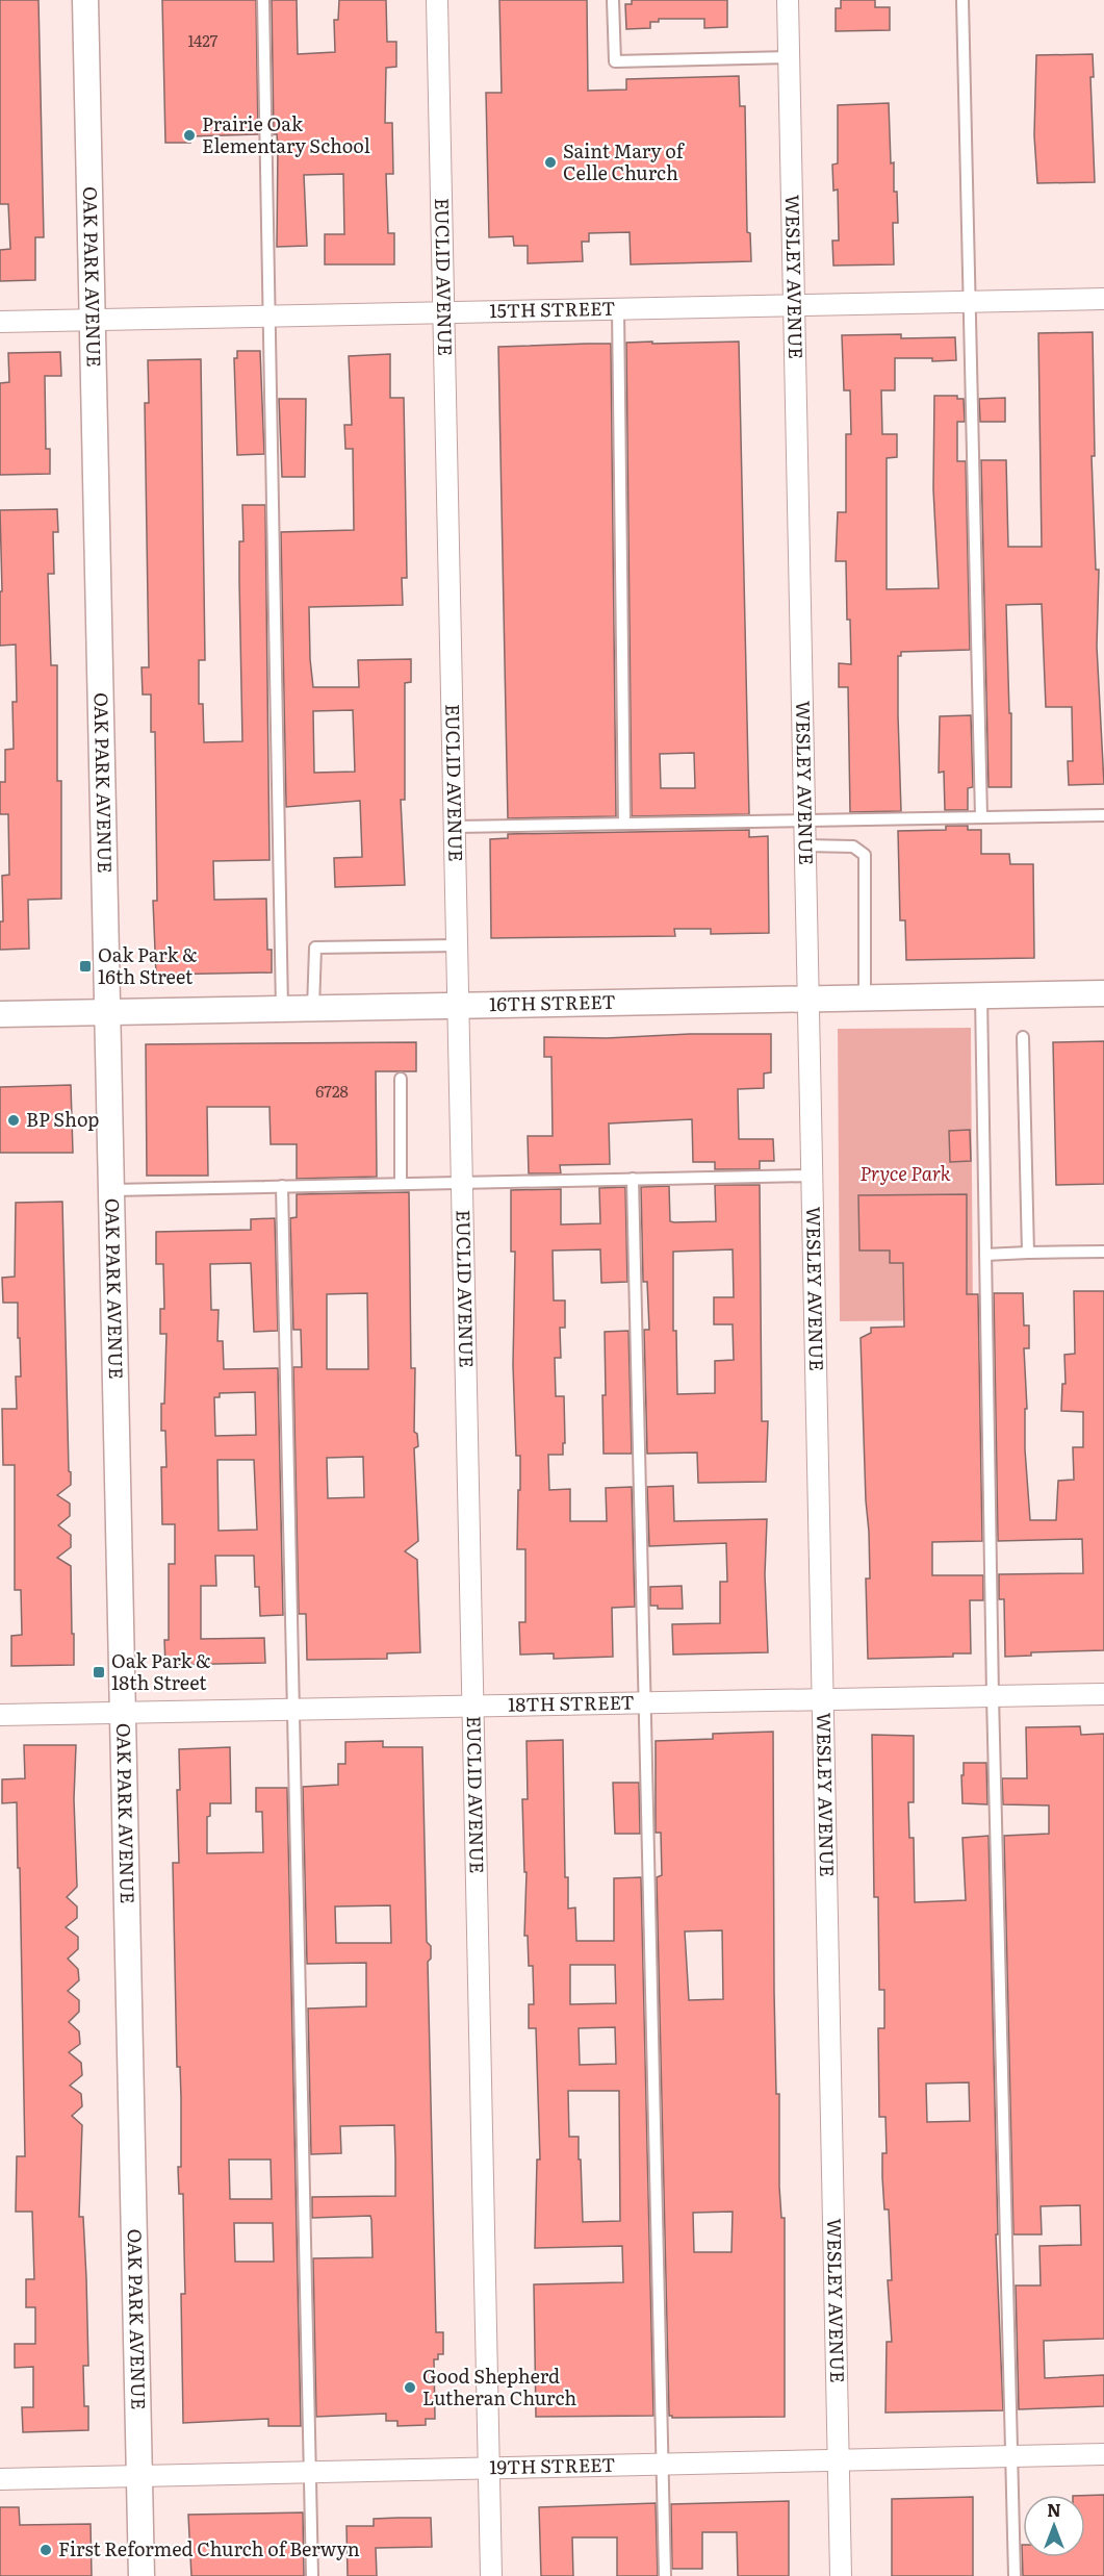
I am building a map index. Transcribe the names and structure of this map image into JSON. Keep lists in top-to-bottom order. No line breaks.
{"streets":{"street":["OAK PARK AVENUE","EUCLID AVENUE","WESLEY AVENUE","15TH STREET","16TH STREET","18TH STREET","19TH STREET"]},"crossings":[["OAK PARK AVENUE","15TH STREET"],["OAK PARK AVENUE","16TH STREET"],["OAK PARK AVENUE","18TH STREET"],["OAK PARK AVENUE","19TH STREET"],["EUCLID AVENUE","15TH STREET"],["EUCLID AVENUE","16TH STREET"],["EUCLID AVENUE","18TH STREET"],["EUCLID AVENUE","19TH STREET"],["WESLEY AVENUE","15TH STREET"],["WESLEY AVENUE","16TH STREET"],["WESLEY AVENUE","18TH STREET"],["WESLEY AVENUE","19TH STREET"]],"parks":["Pryce Park"],"places":{"other":["Prairie Oak Elementary School","Saint Mary of Celle Church","BP Shop","Good Shepherd Lutheran Church","First Reformed Church of Berwyn"],"transit":["Oak Park & 16th Street","Oak Park & 18th Street"]},"house_numbers":["1427","6728"],"north":"top"}
